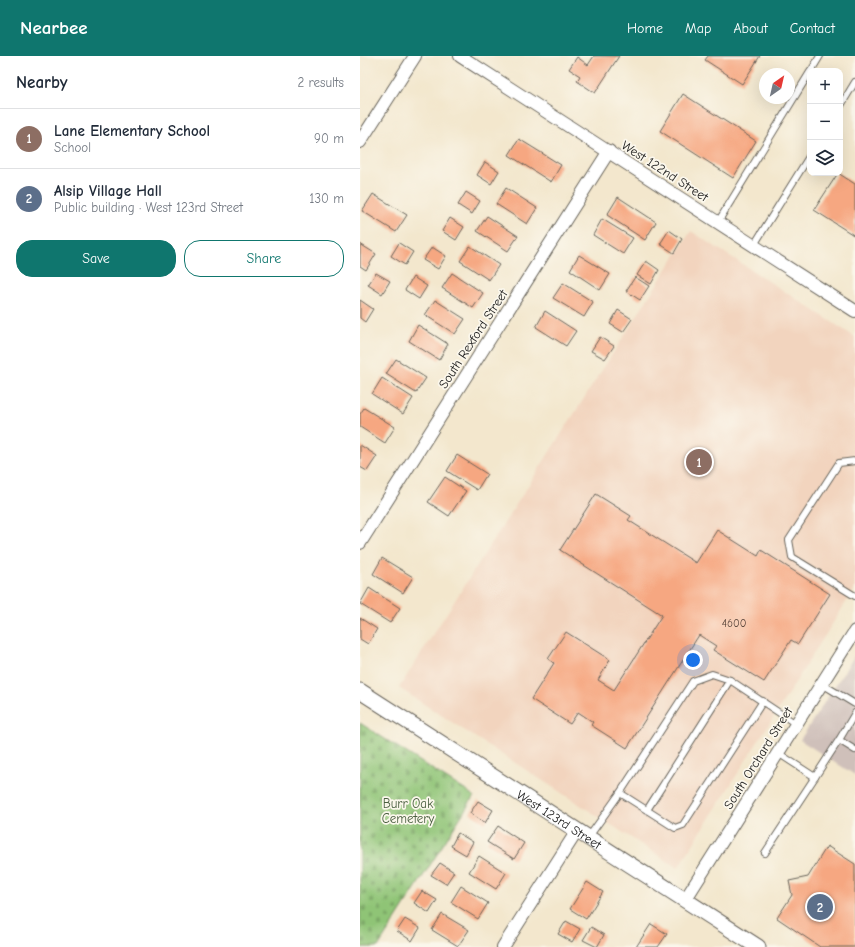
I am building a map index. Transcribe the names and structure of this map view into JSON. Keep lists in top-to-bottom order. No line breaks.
{"streets":{"street":["West 122nd Street","South Rexford Street","South Orchard Street","West 123rd Street"]},"crossings":[["West 122nd Street","South Rexford Street"],["South Orchard Street","West 123rd Street"]],"parks":["Burr Oak Cemetery"],"house_numbers":["4600"],"north":"top right","page":{"header":"Nearbee","nav":["Home","Map","About","Contact"],"heading":["Nearby","2 results"],"map_buttons":["+","−"],"list":[{"mark":"1","name":"Lane Elementary School","note":"School","value":"90 m"},{"mark":"2","name":"Alsip Village Hall","note":"Public building · West 123rd Street","value":"130 m"}],"buttons":["Save","Share"],"pins":["1","2"]}}
